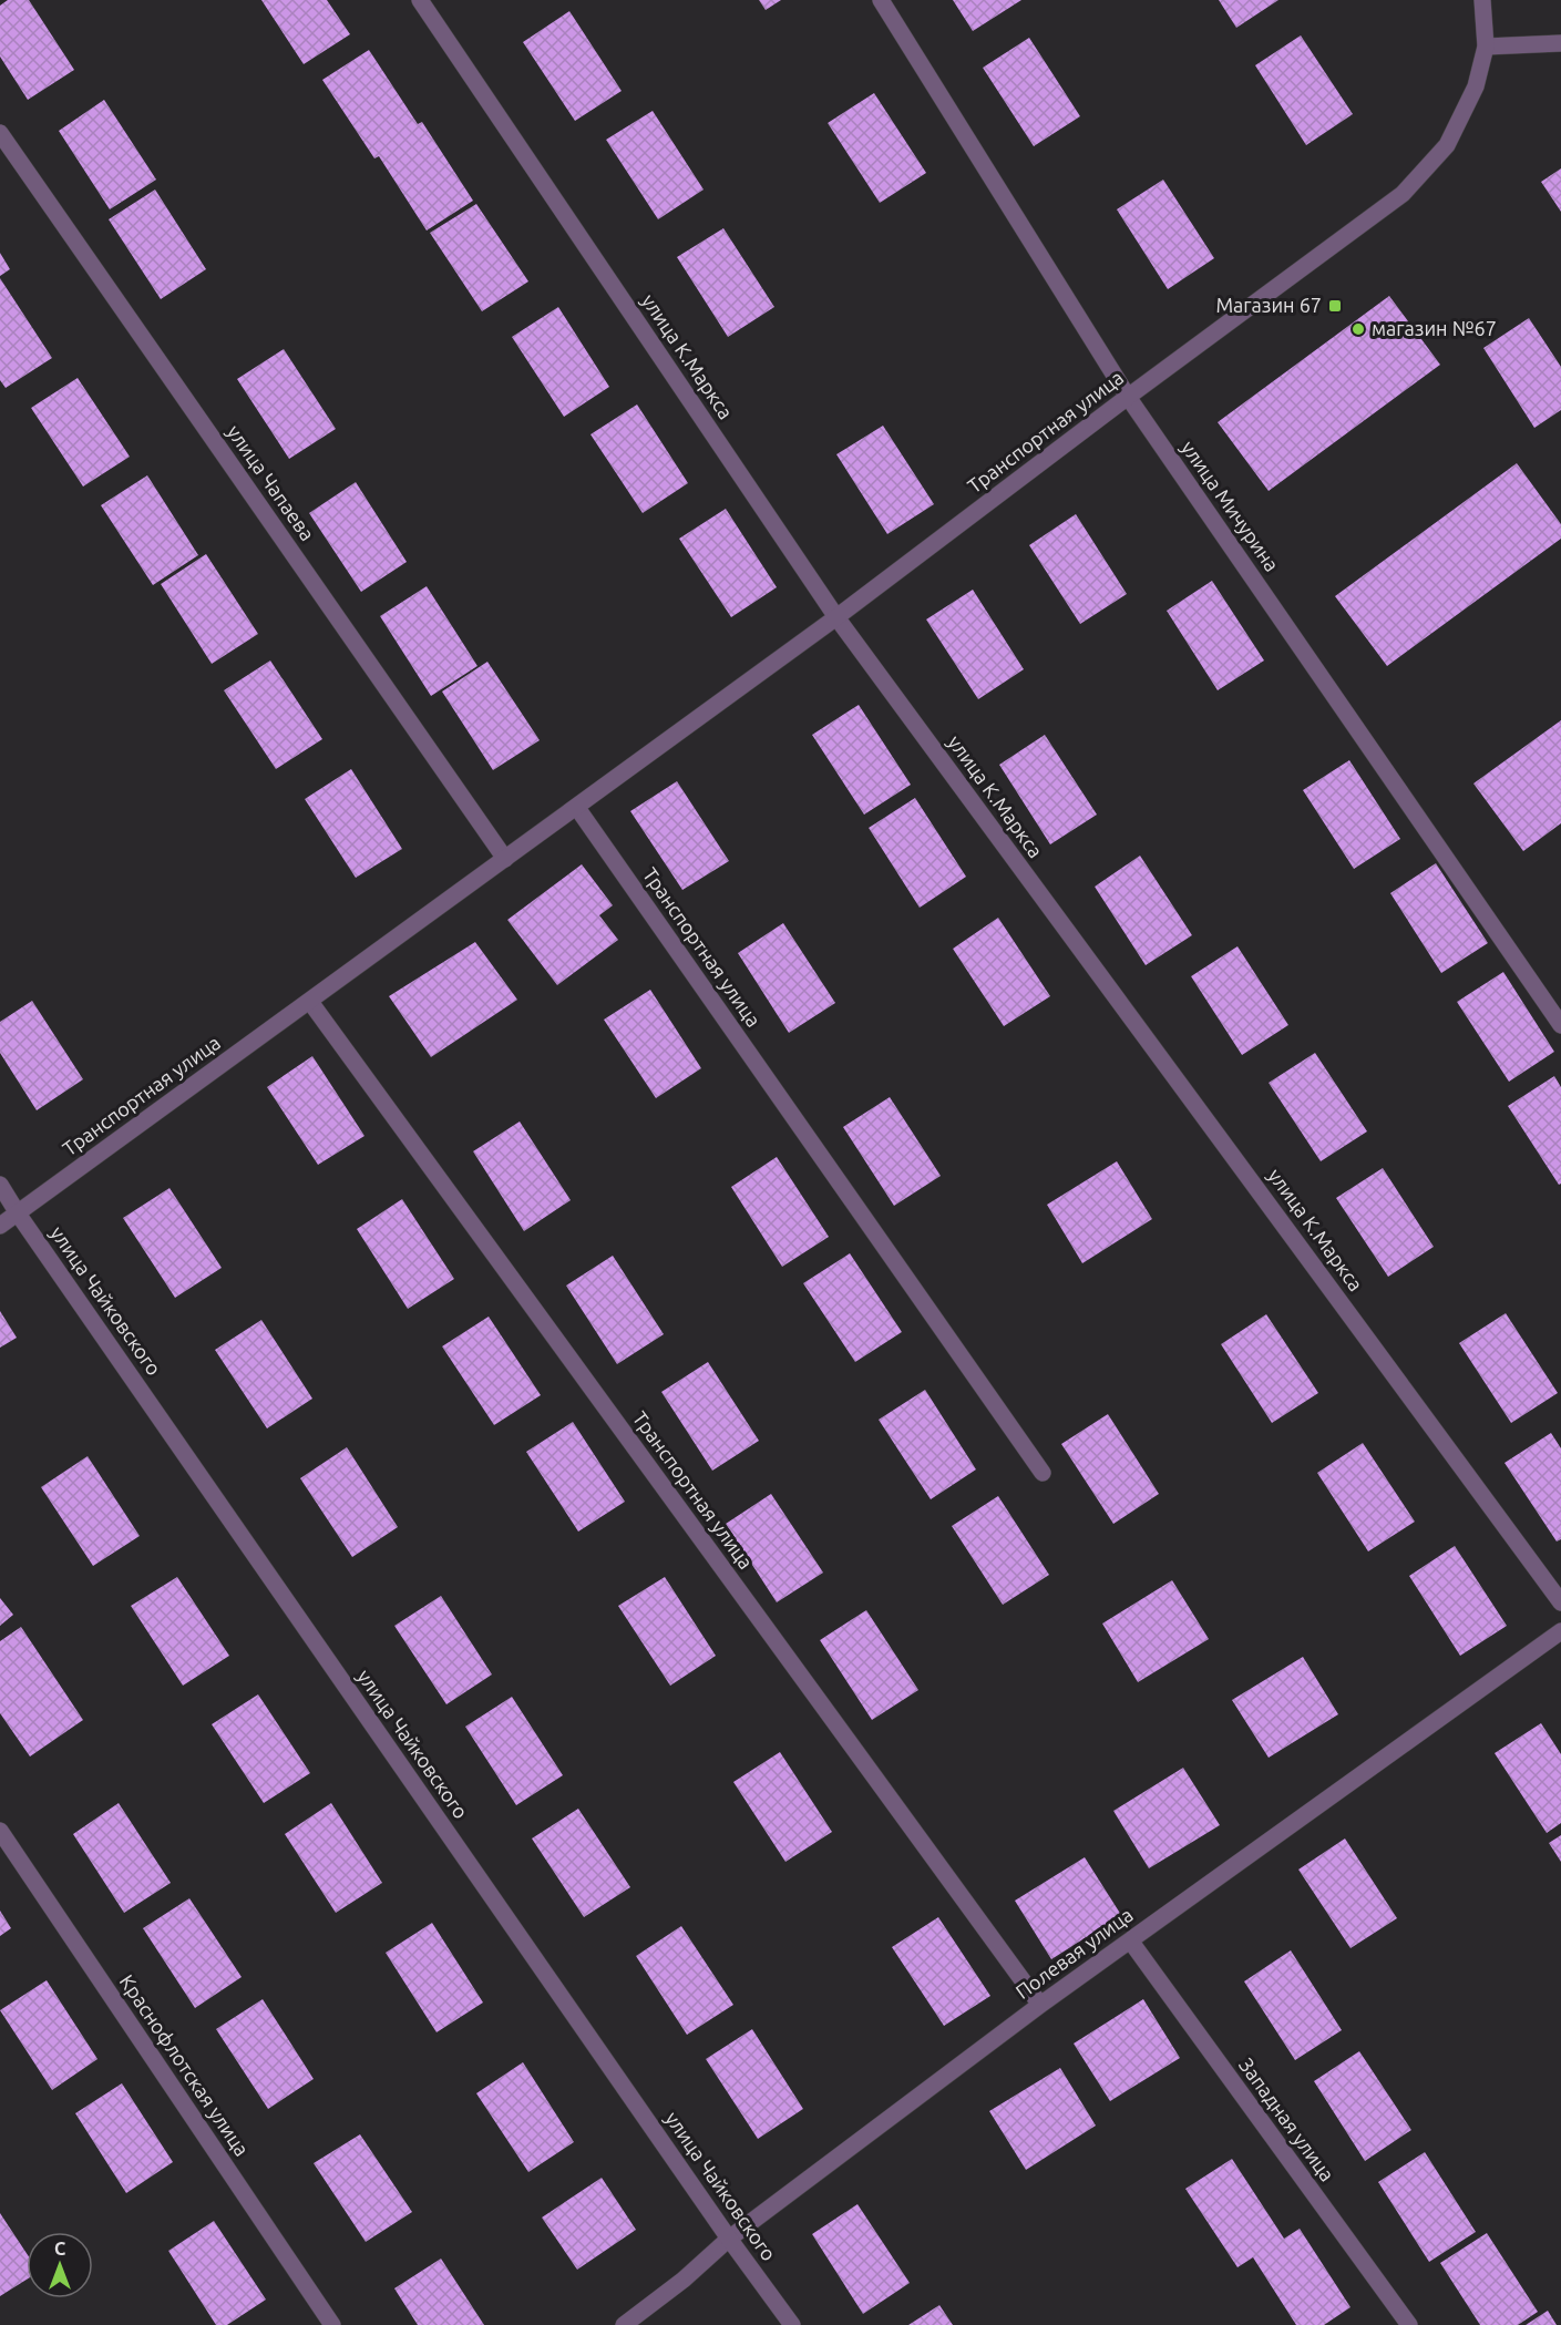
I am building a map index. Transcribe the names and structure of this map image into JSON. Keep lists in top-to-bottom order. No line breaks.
{"streets":{"street":["улица К.Маркса","Транспортная улица","улица Чапаева","улица Мичурина","улица Чайковского","Полевая улица","Краснофлотская улица","Западная улица"]},"crossings":[["улица К.Маркса","Транспортная улица"],["Транспортная улица","улица Чапаева"],["Транспортная улица","улица Мичурина"],["Транспортная улица","улица Чайковского"],["Транспортная улица","Полевая улица"],["улица Чайковского","Полевая улица"],["Полевая улица","Западная улица"]],"places":{"transit":["Магазин 67"],"other":["магазин №67"]},"north":"top"}
